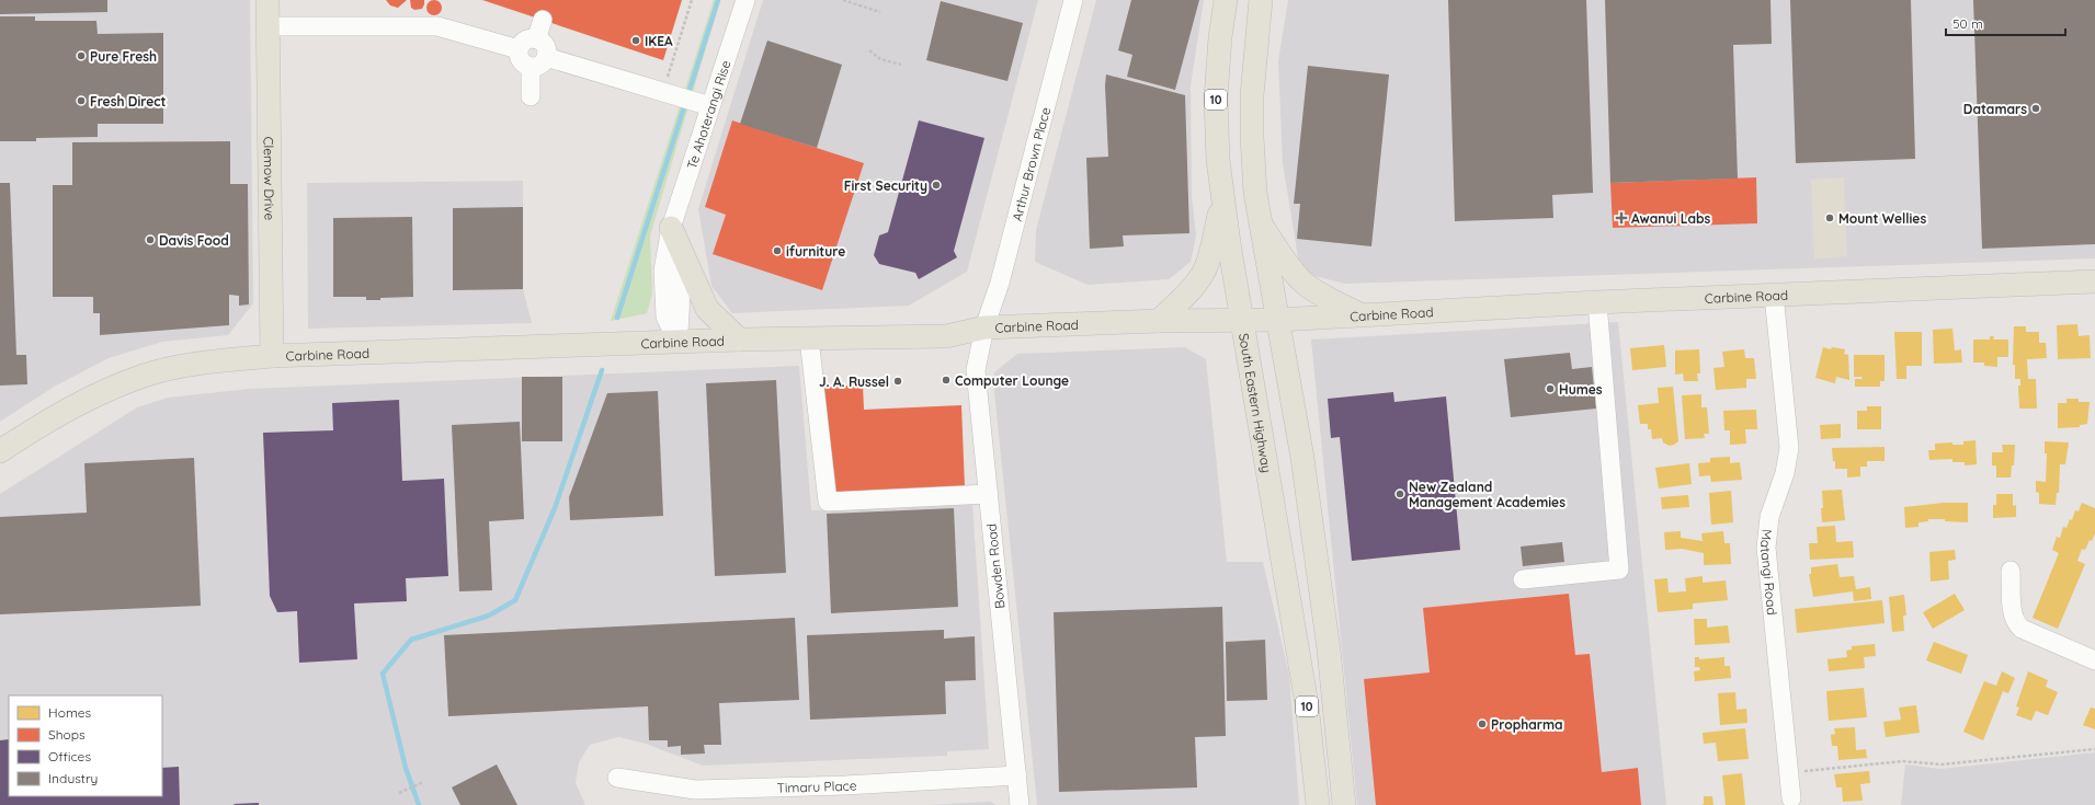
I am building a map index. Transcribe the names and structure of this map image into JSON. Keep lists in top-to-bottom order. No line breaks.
{"streets":{"main road":["10","Clemow Drive","Carbine Road","South Eastern Highway"],"street":["Te Ahoterangi Rise","Arthur Brown Place","Bowden Road","Matangi Road","Timaru Place"]},"crossings":[["10","Carbine Road"],["Te Ahoterangi Rise","Carbine Road"],["Arthur Brown Place","Carbine Road"],["Arthur Brown Place","Bowden Road"],["Clemow Drive","Carbine Road"],["Carbine Road","South Eastern Highway"],["Carbine Road","Bowden Road"],["Carbine Road","Matangi Road"],["Bowden Road","Timaru Place"]],"places":{"other":["IKEA","Pure Fresh","Fresh Direct","Datamars","First Security","Mount Wellies","Davis Food","ifurniture","Computer Lounge","J. A. Russel","Humes","New Zealand Management Academies","Propharma"],"health":["Awanui Labs"]},"legend":["Homes","Shops","Offices","Industry"],"scale_bar":"50 m"}
